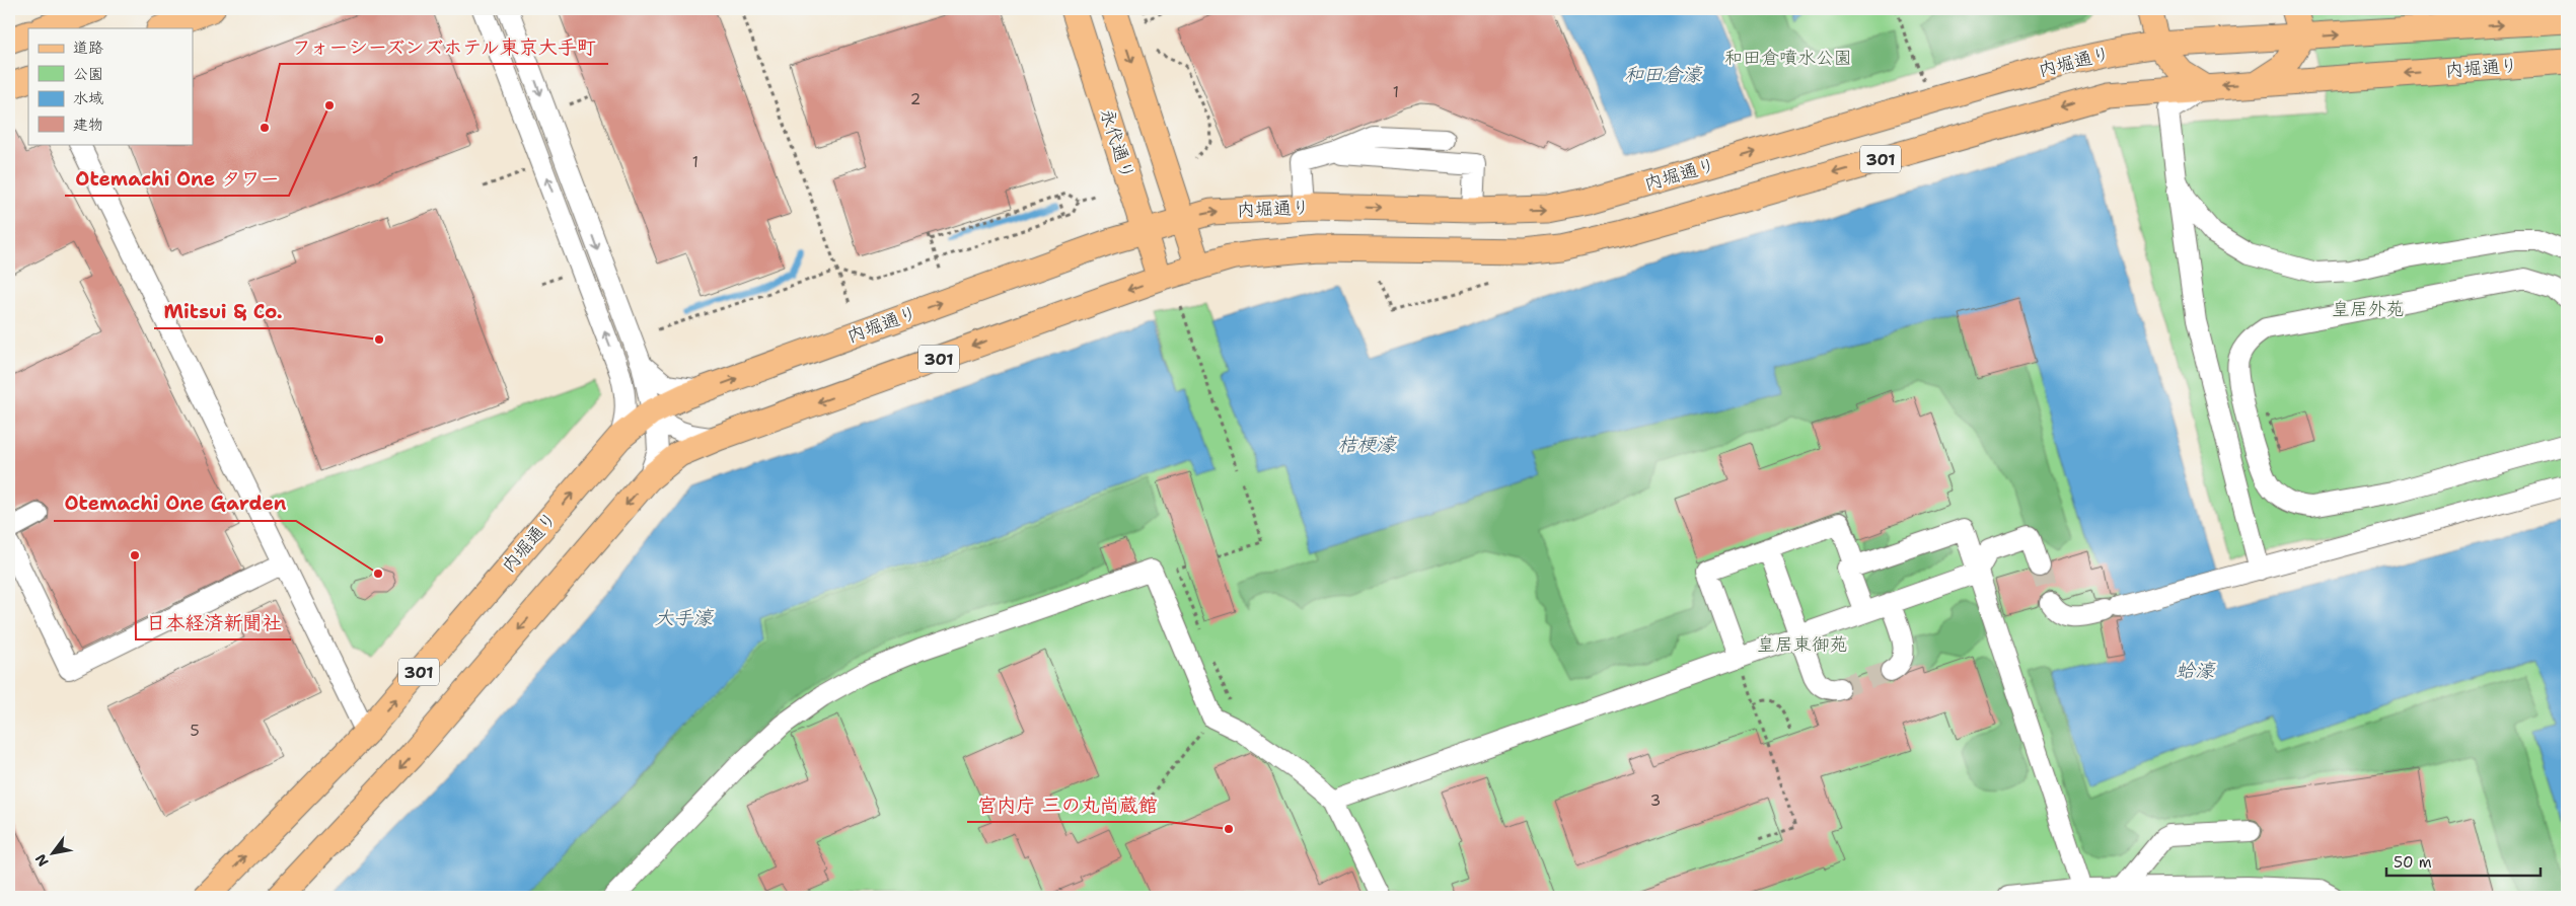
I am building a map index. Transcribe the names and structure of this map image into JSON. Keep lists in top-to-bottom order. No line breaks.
{"streets":{"main road":["内堀通り","永代通り","301"]},"crossings":[["内堀通り","永代通り"]],"water":["和田倉濠","桔梗濠","大手濠","蛤濠"],"parks":["和田倉噴水公園","皇居外苑","皇居東御苑"],"places":["Otemachi One タワー","フォーシーズンズホテル東京大手町","Mitsui & Co.","日本経済新聞社","Otemachi One Garden","宮内庁 三の丸尚蔵館"],"house_numbers":["1","2","1","5","3"],"legend":["道路","公園","水域","建物"],"scale_bar":"50 m","north":"bottom left"}
